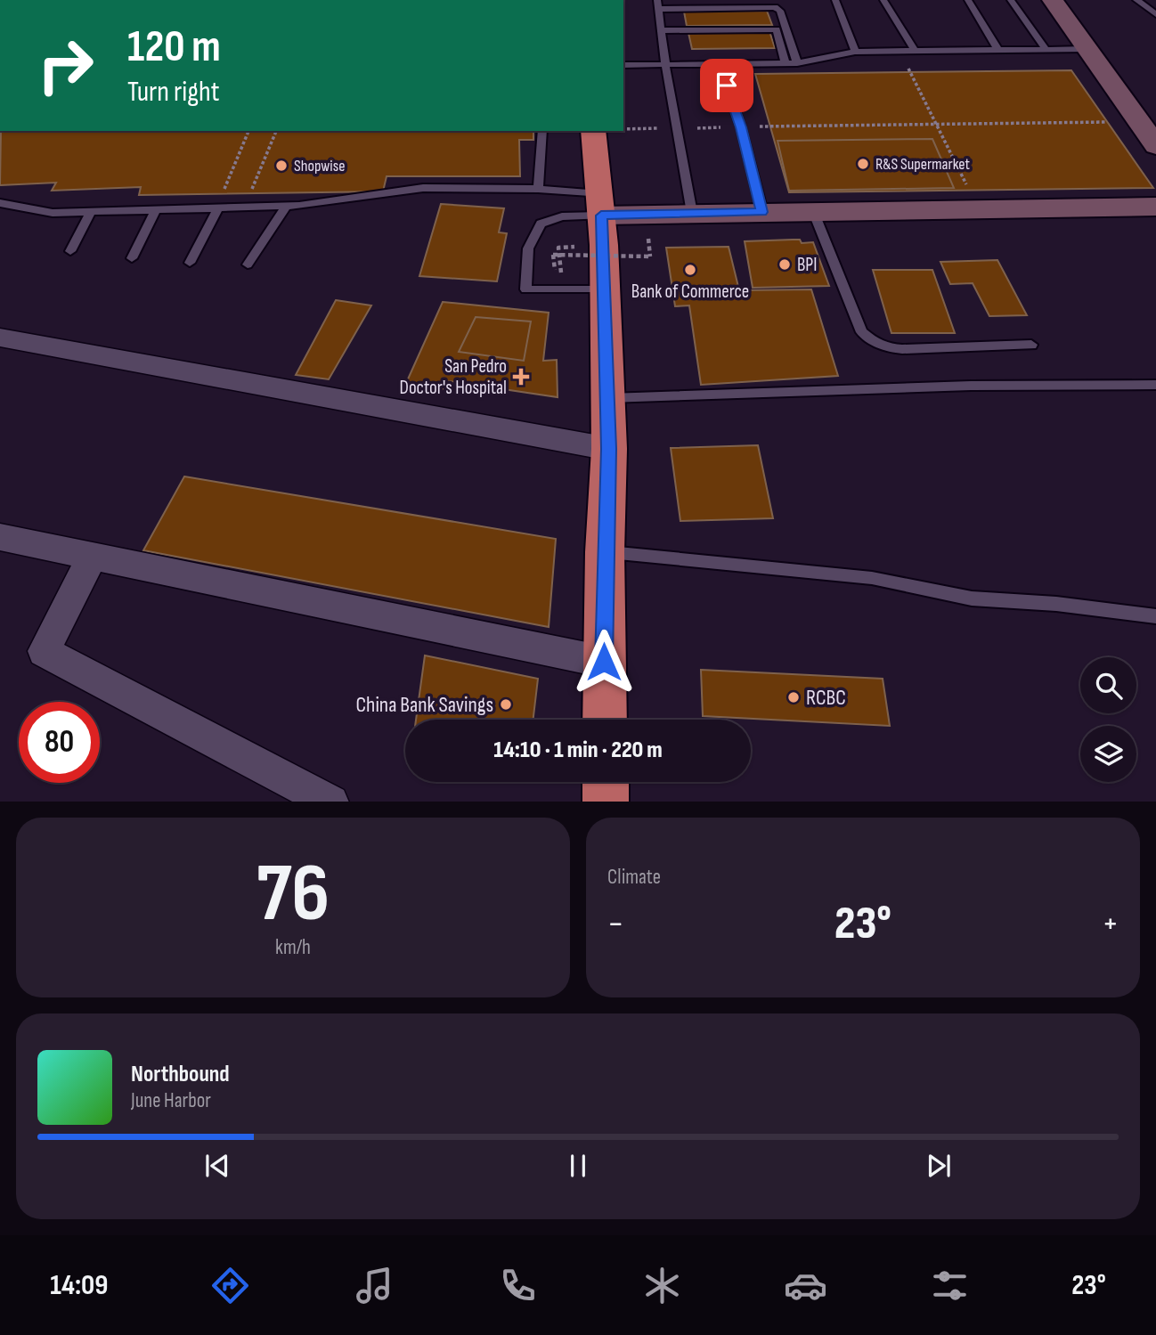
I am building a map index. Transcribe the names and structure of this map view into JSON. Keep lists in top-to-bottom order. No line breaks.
{"places":{"other":["R&S Supermarket","Shopwise","BPI","Bank of Commerce","RCBC","China Bank Savings"],"health":["San Pedro Doctor's Hospital"]},"page":{"turn":["120 m","Turn right"],"limit":"80","trip":"14:10 · 1 min · 220 m","tile":[["76","km/h"],"Climate"],"heat":["−","23°","+"],"song":["Northbound","June Harbor"],"tabs":["14:09","23°"]}}
